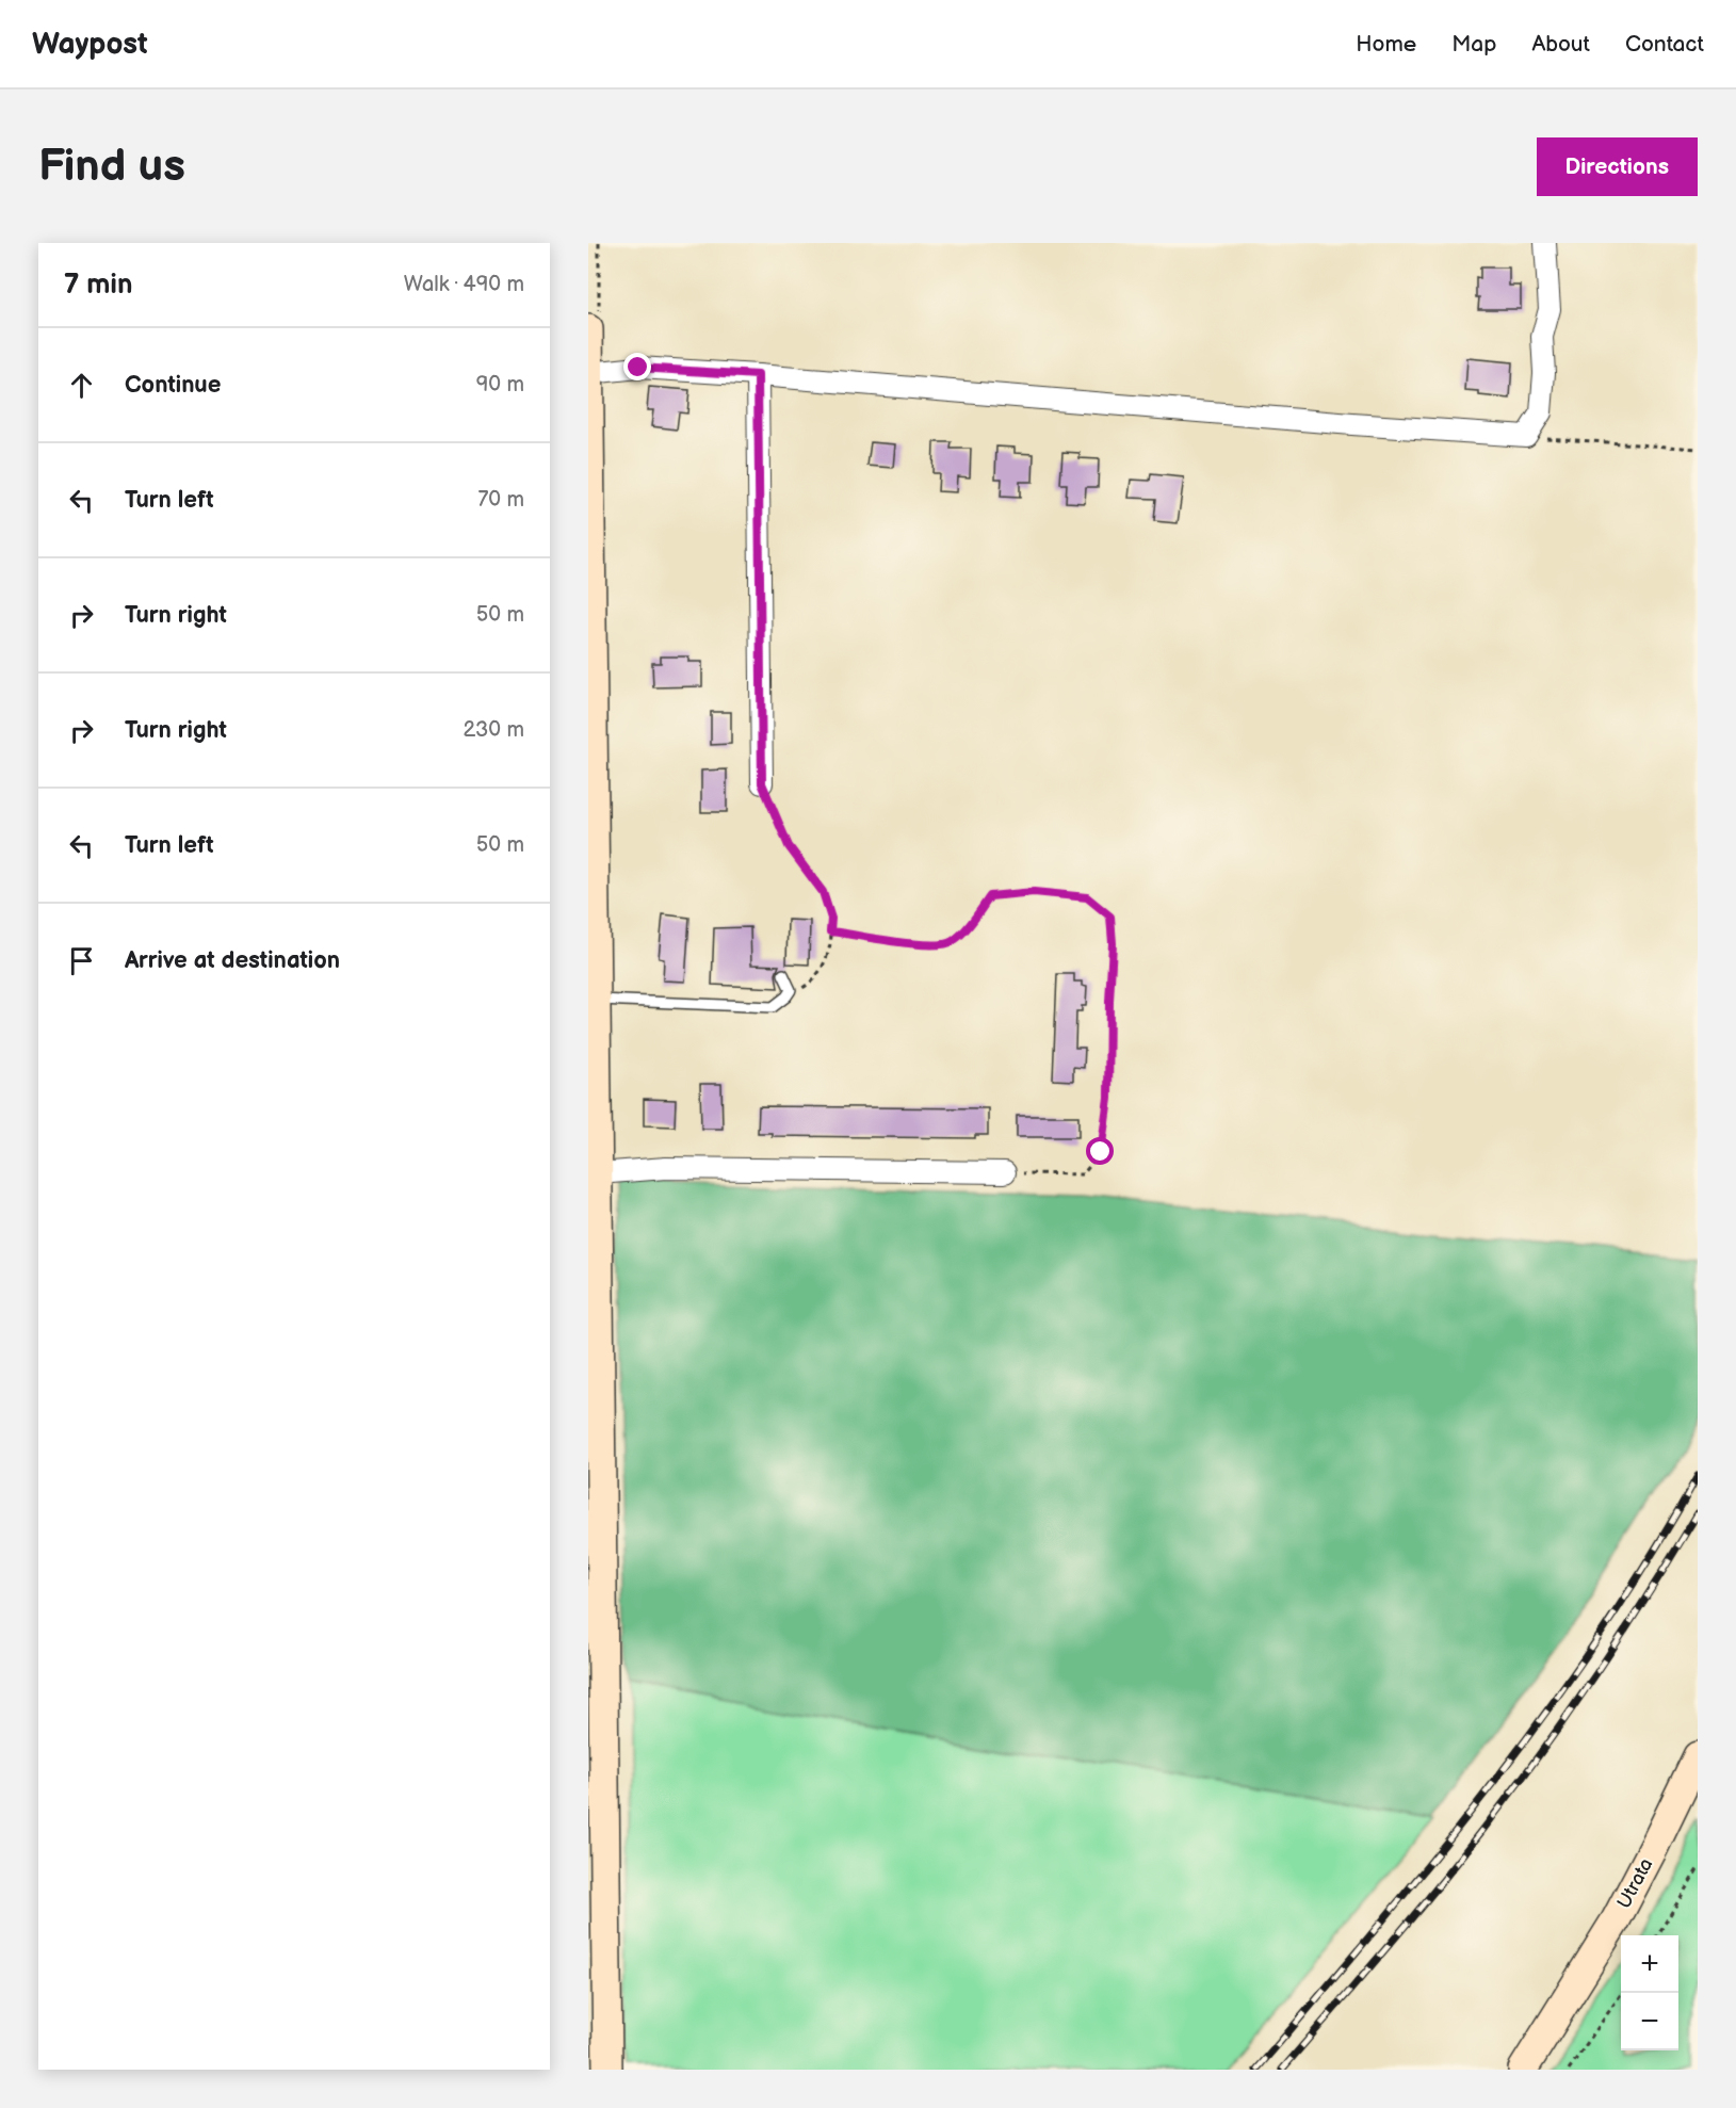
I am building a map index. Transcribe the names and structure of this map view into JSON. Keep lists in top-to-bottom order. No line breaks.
{"streets":{"street":["Utrata"]},"page":{"header":"Waypost","nav":["Home","Map","About","Contact"],"buttons":"Directions","title":"Find us","heading":["7 min","Walk · 490 m"],"list":[["Continue","90 m"],["Turn left","70 m"],["Turn right","50 m"],["Turn right","230 m"],["Turn left","50 m"],"Arrive at destination"],"map_buttons":["+","−"]}}
